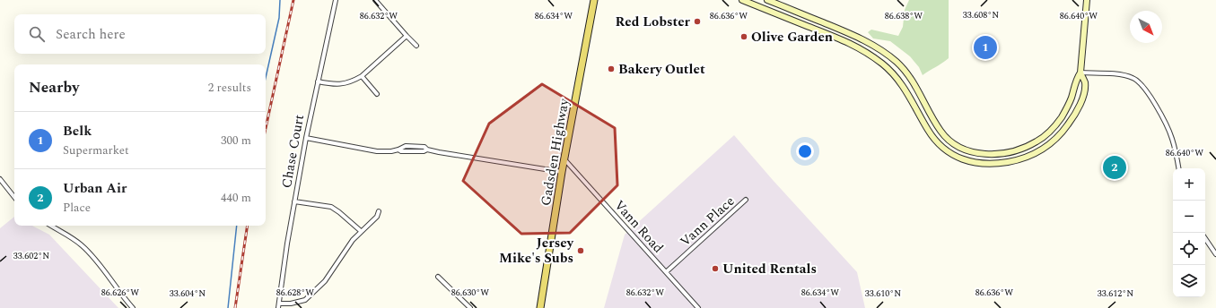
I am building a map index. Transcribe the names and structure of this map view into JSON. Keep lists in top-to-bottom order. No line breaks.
{"streets":{"main road":["Gadsden Highway"],"street":["Chase Court","Vann Place","Vann Road"]},"crossings":[["Gadsden Highway","Vann Road"],["Vann Place","Vann Road"]],"places":["Red Lobster","Olive Garden","Bakery Outlet","Jersey Mike's Subs","United Rentals"],"north":"bottom right","page":{"search":"Search here","pins":["1","2"],"heading":["Nearby","2 results"],"list":[{"mark":"1","name":"Belk","note":"Supermarket","value":"300 m"},{"mark":"2","name":"Urban Air","note":"Place","value":"440 m"}],"map_buttons":["+","−"]},"coordinates":["33.608°N","86.632°W","86.634°W","86.636°W","86.638°W","86.640°W","33.602°N","86.626°W","86.628°W","86.630°W","33.604°N","33.610°N","33.612°N"]}
